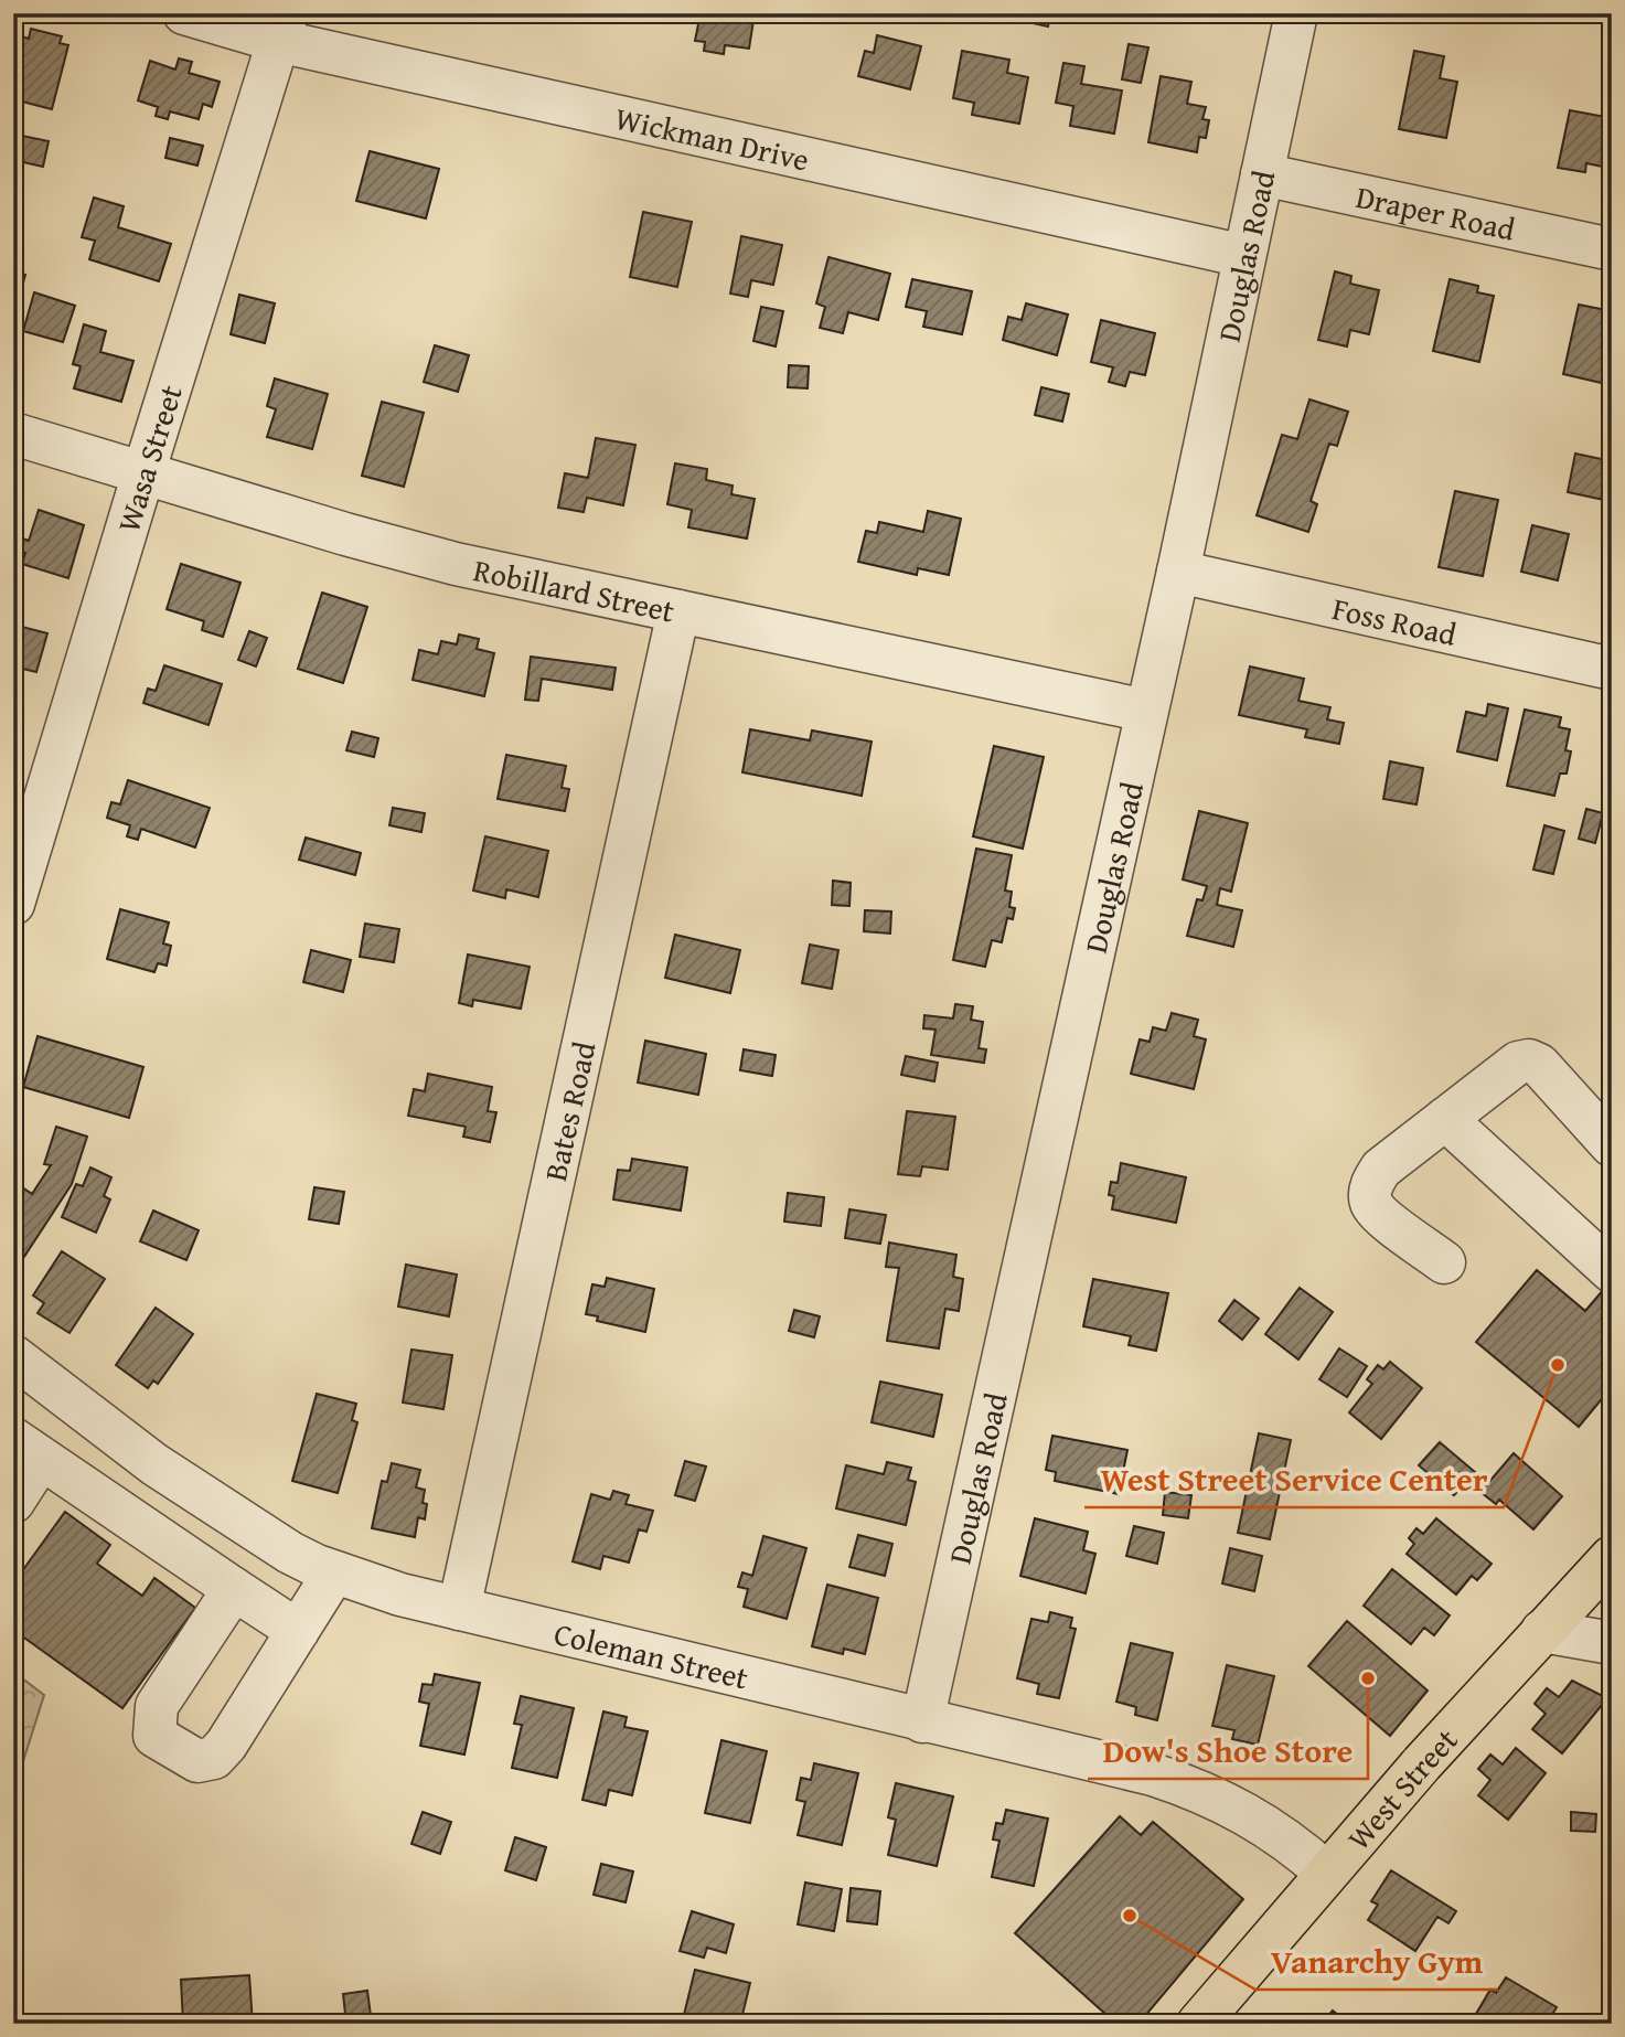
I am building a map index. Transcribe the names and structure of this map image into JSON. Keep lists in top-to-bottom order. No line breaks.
{"streets":{"main road":["West Street"],"street":["Wickman Drive","Draper Road","Douglas Road","Wasa Street","Robillard Street","Foss Road","Bates Road","Coleman Street"]},"crossings":[["Wickman Drive","Douglas Road"],["Wickman Drive","Wasa Street"],["Draper Road","Douglas Road"],["Douglas Road","Robillard Street"],["Douglas Road","Foss Road"],["Douglas Road","Coleman Street"],["Wasa Street","Robillard Street"],["Robillard Street","Bates Road"],["Bates Road","Coleman Street"],["Coleman Street","West Street"]],"places":["West Street Service Center","Dow's Shoe Store","Vanarchy Gym"]}
